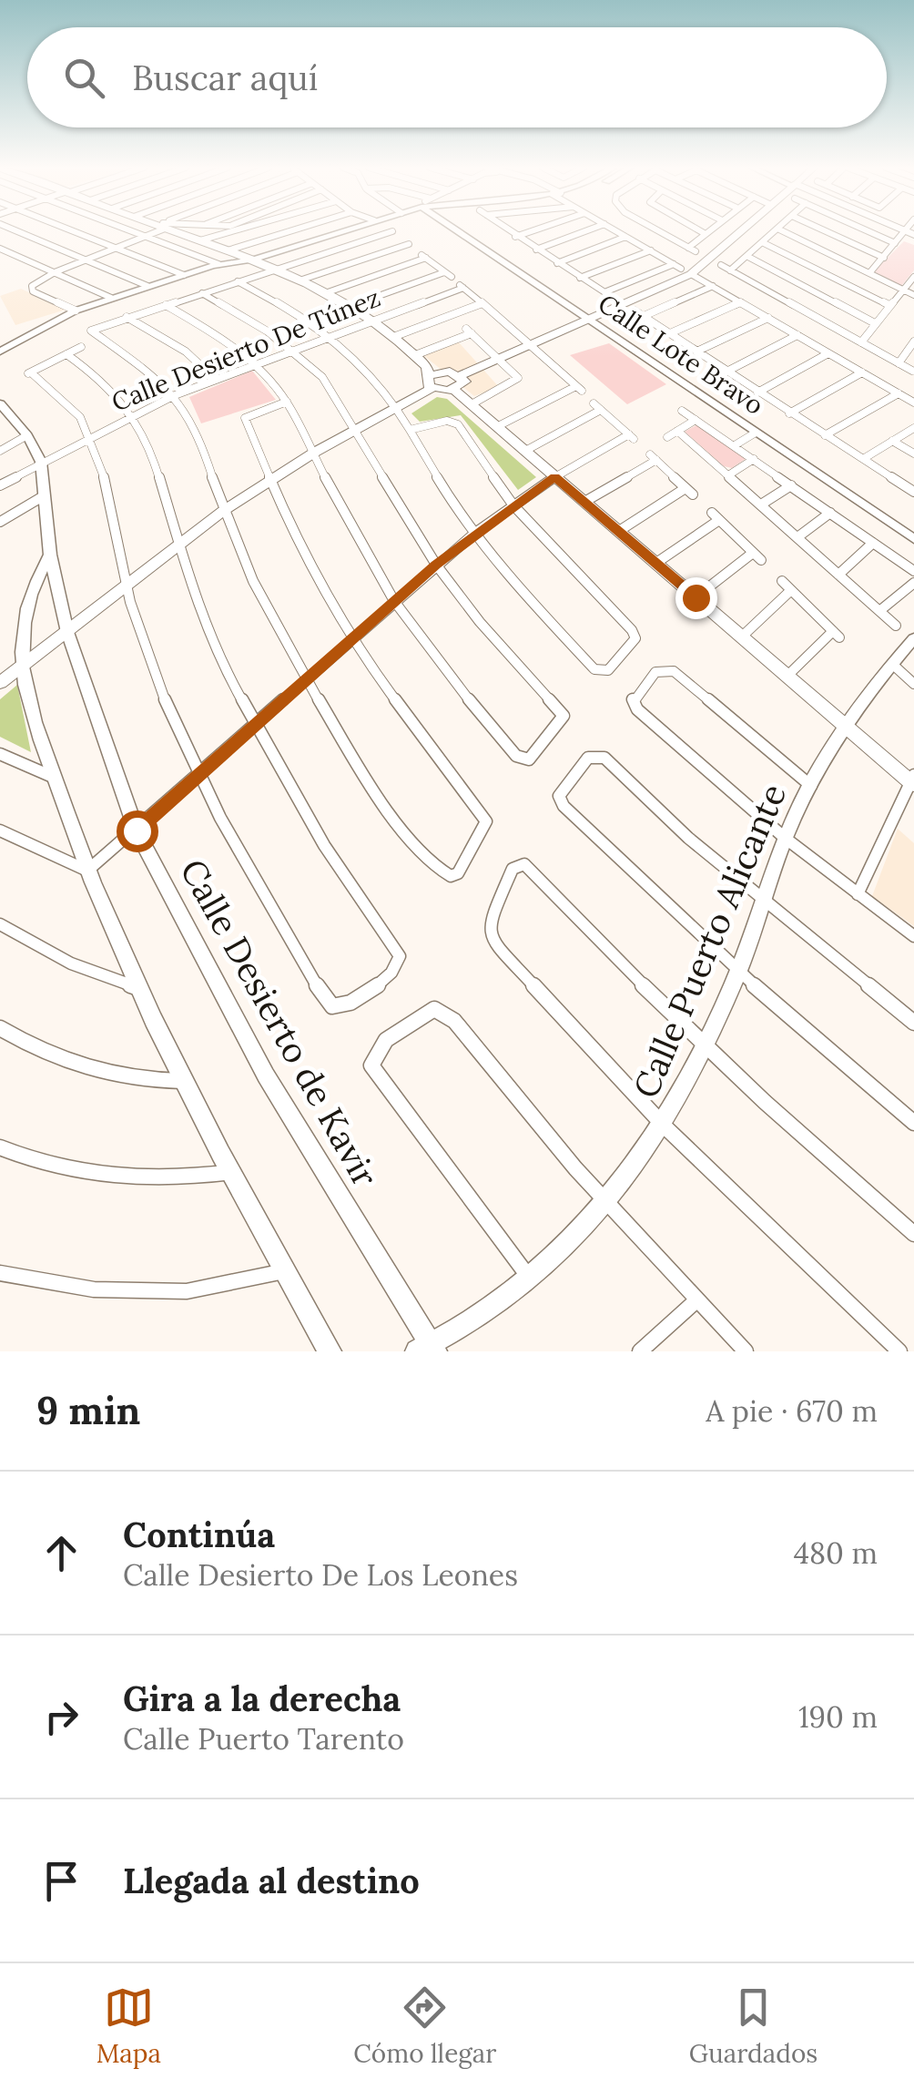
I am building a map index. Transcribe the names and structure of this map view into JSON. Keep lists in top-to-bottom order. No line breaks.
{"streets":{"street":["Calle Desierto De Túnez","Calle Lote Bravo","Calle Puerto Alicante","Calle Desierto de Kavir"]},"crossings":[["Calle Desierto De Túnez","Calle Desierto de Kavir"],["Calle Puerto Alicante","Calle Desierto de Kavir"]],"page":{"search":"Buscar aquí","heading":["9 min","A pie · 670 m"],"list":[["Continúa","Calle Desierto De Los Leones","480 m"],["Gira a la derecha","Calle Puerto Tarento","190 m"],"Llegada al destino"],"nav":["Mapa","Cómo llegar","Guardados"]}}
